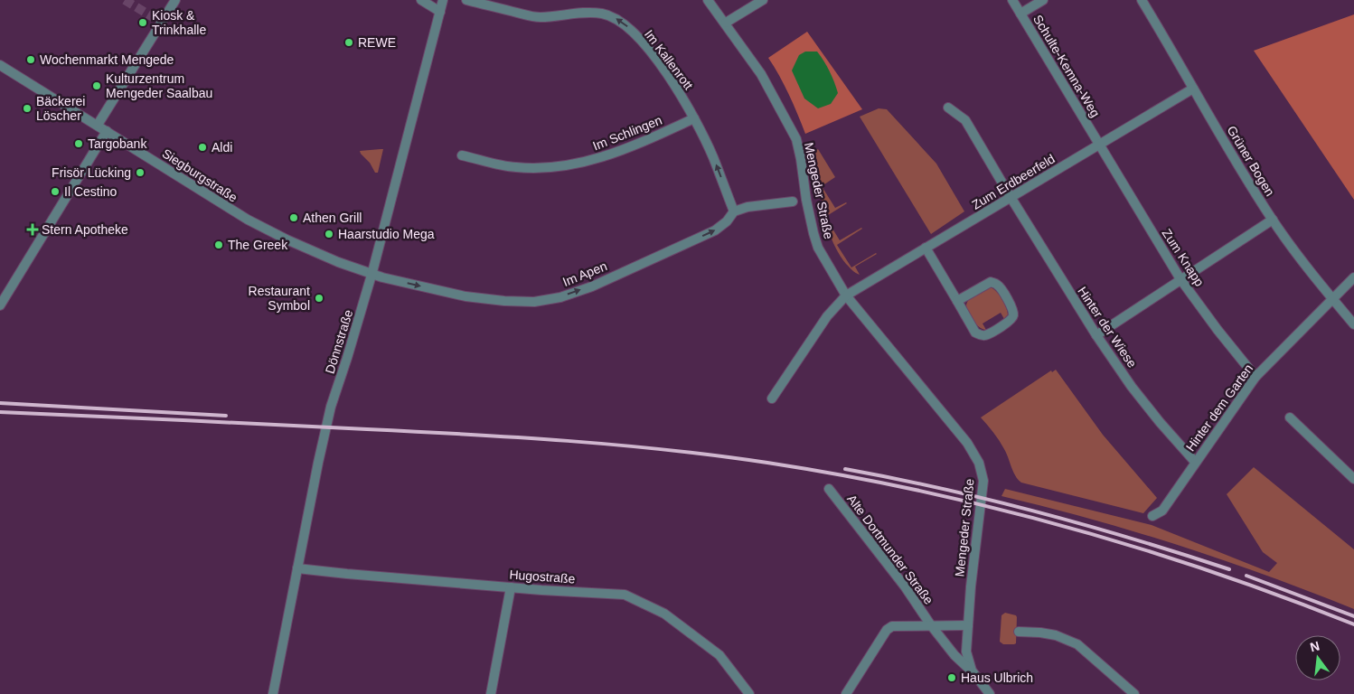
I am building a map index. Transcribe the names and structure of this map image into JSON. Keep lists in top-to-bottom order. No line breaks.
{"streets":{"street":["Im Kallenrott","Schulte-Kemna-Weg","Im Schlingen","Grüner Bogen","Siegburgstraße","Zum Erdbeerfeld","Mengeder Straße","Zum Knapp","Im Apen","Hinter der Wiese","Dönnstraße","Hinter dem Garten","Alte Dortmunder Straße","Hugostraße"]},"crossings":[["Im Kallenrott","Im Schlingen"],["Im Kallenrott","Im Apen"],["Schulte-Kemna-Weg","Zum Erdbeerfeld"],["Schulte-Kemna-Weg","Zum Knapp"],["Grüner Bogen","Zum Erdbeerfeld"],["Grüner Bogen","Hinter dem Garten"],["Siegburgstraße","Im Apen"],["Siegburgstraße","Dönnstraße"],["Zum Erdbeerfeld","Mengeder Straße"],["Zum Erdbeerfeld","Zum Knapp"],["Zum Erdbeerfeld","Hinter der Wiese"],["Mengeder Straße","Alte Dortmunder Straße"],["Zum Knapp","Hinter dem Garten"],["Im Apen","Dönnstraße"],["Hinter der Wiese","Hinter dem Garten"],["Dönnstraße","Hugostraße"]],"one_way":["Im Kallenrott","Im Apen"],"places":{"other":["Kiosk & Trinkhalle","REWE","Wochenmarkt Mengede","Kulturzentrum Mengeder Saalbau","Bäckerei Löscher","Targobank","Aldi","Frisör Lücking","Il Cestino","Athen Grill","Haarstudio Mega","The Greek","Restaurant Symbol","Haus Ulbrich"],"health":["Stern Apotheke"]},"north":"top"}
